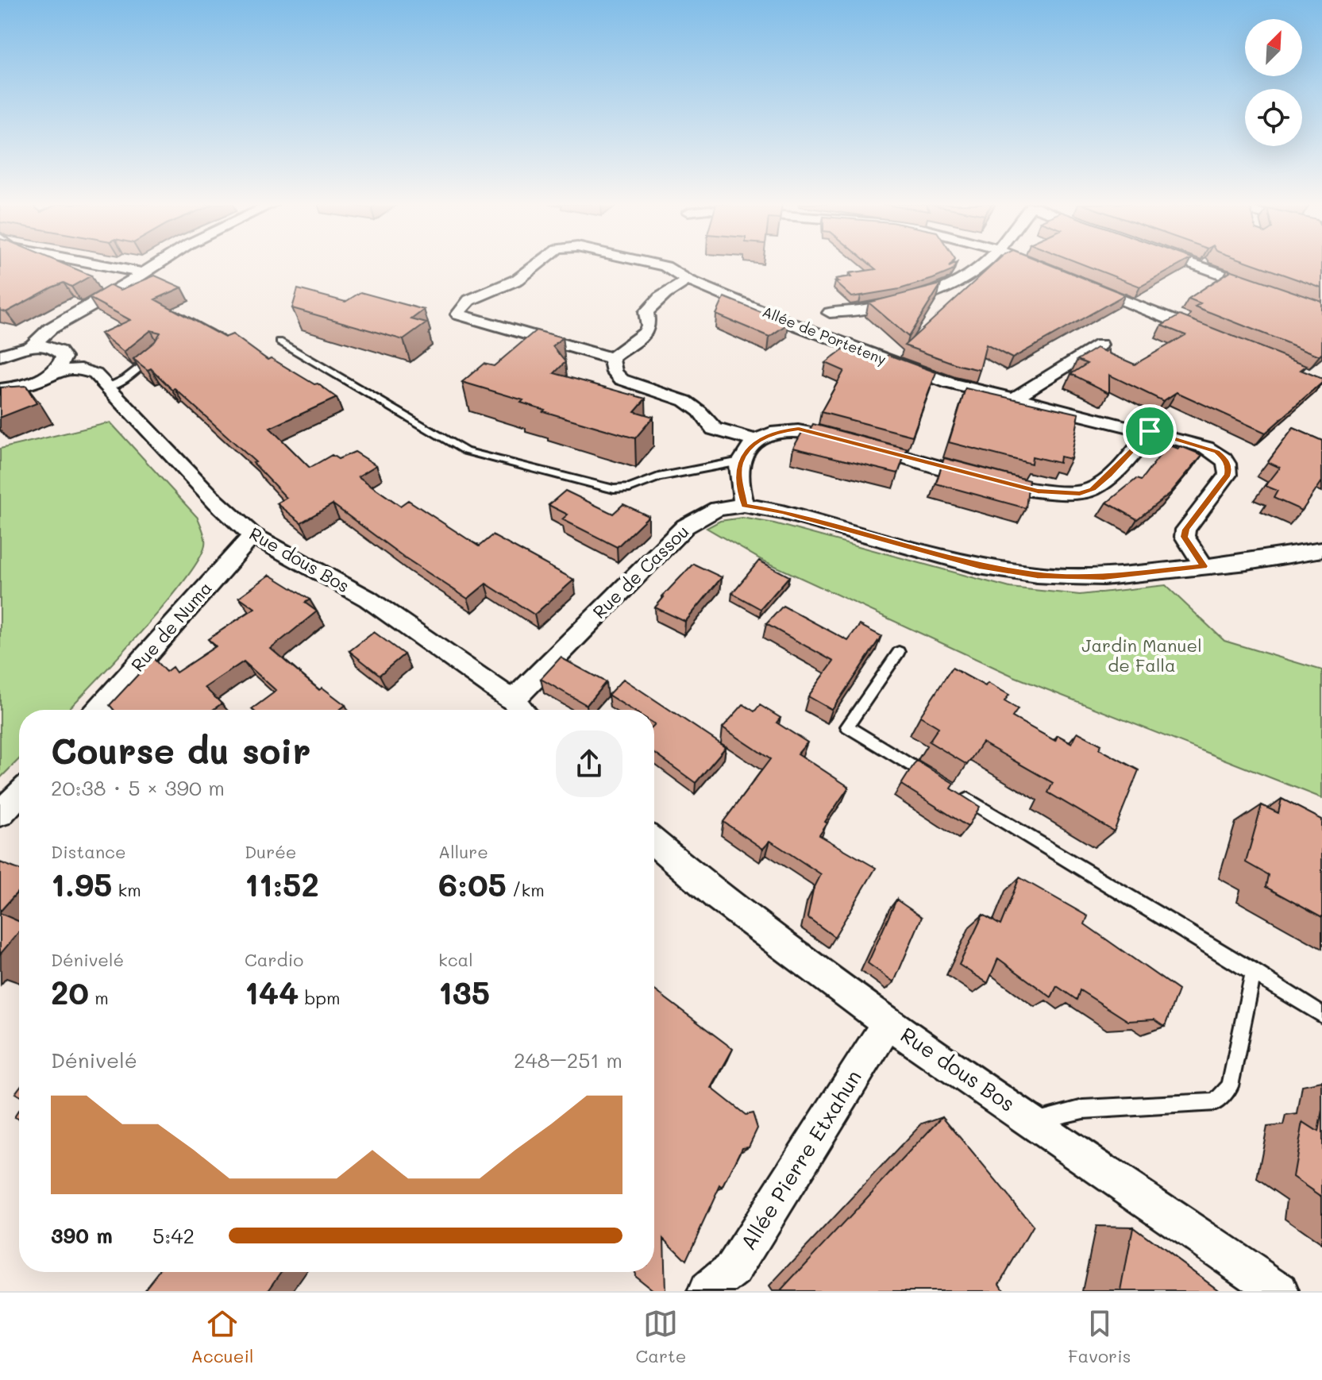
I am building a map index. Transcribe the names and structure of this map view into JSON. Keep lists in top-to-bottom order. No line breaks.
{"streets":{"street":["Allée de Porteteny","Rue dous Bos","Rue de Cassou","Rue de Numa","Allée Pierre Etxahun"]},"crossings":[["Allée de Porteteny","Rue de Cassou"],["Rue dous Bos","Rue de Cassou"],["Rue dous Bos","Rue de Numa"],["Rue dous Bos","Allée Pierre Etxahun"]],"parks":["Jardin Manuel de Falla"],"north":"top right","page":{"heading":["Course du soir","20:38 · 5 × 390 m"],"stats":[["Distance","1.95 km"],["Durée","11:52"],["Allure","6:05 /km"],["Dénivelé","20 m"],["Cardio","144 bpm"],["kcal","135"]],"chart":["Dénivelé","248–251 m"],"list":[{"name":"390 m","note":"5:42"}],"tabs":["Accueil","Carte","Favoris"]}}
